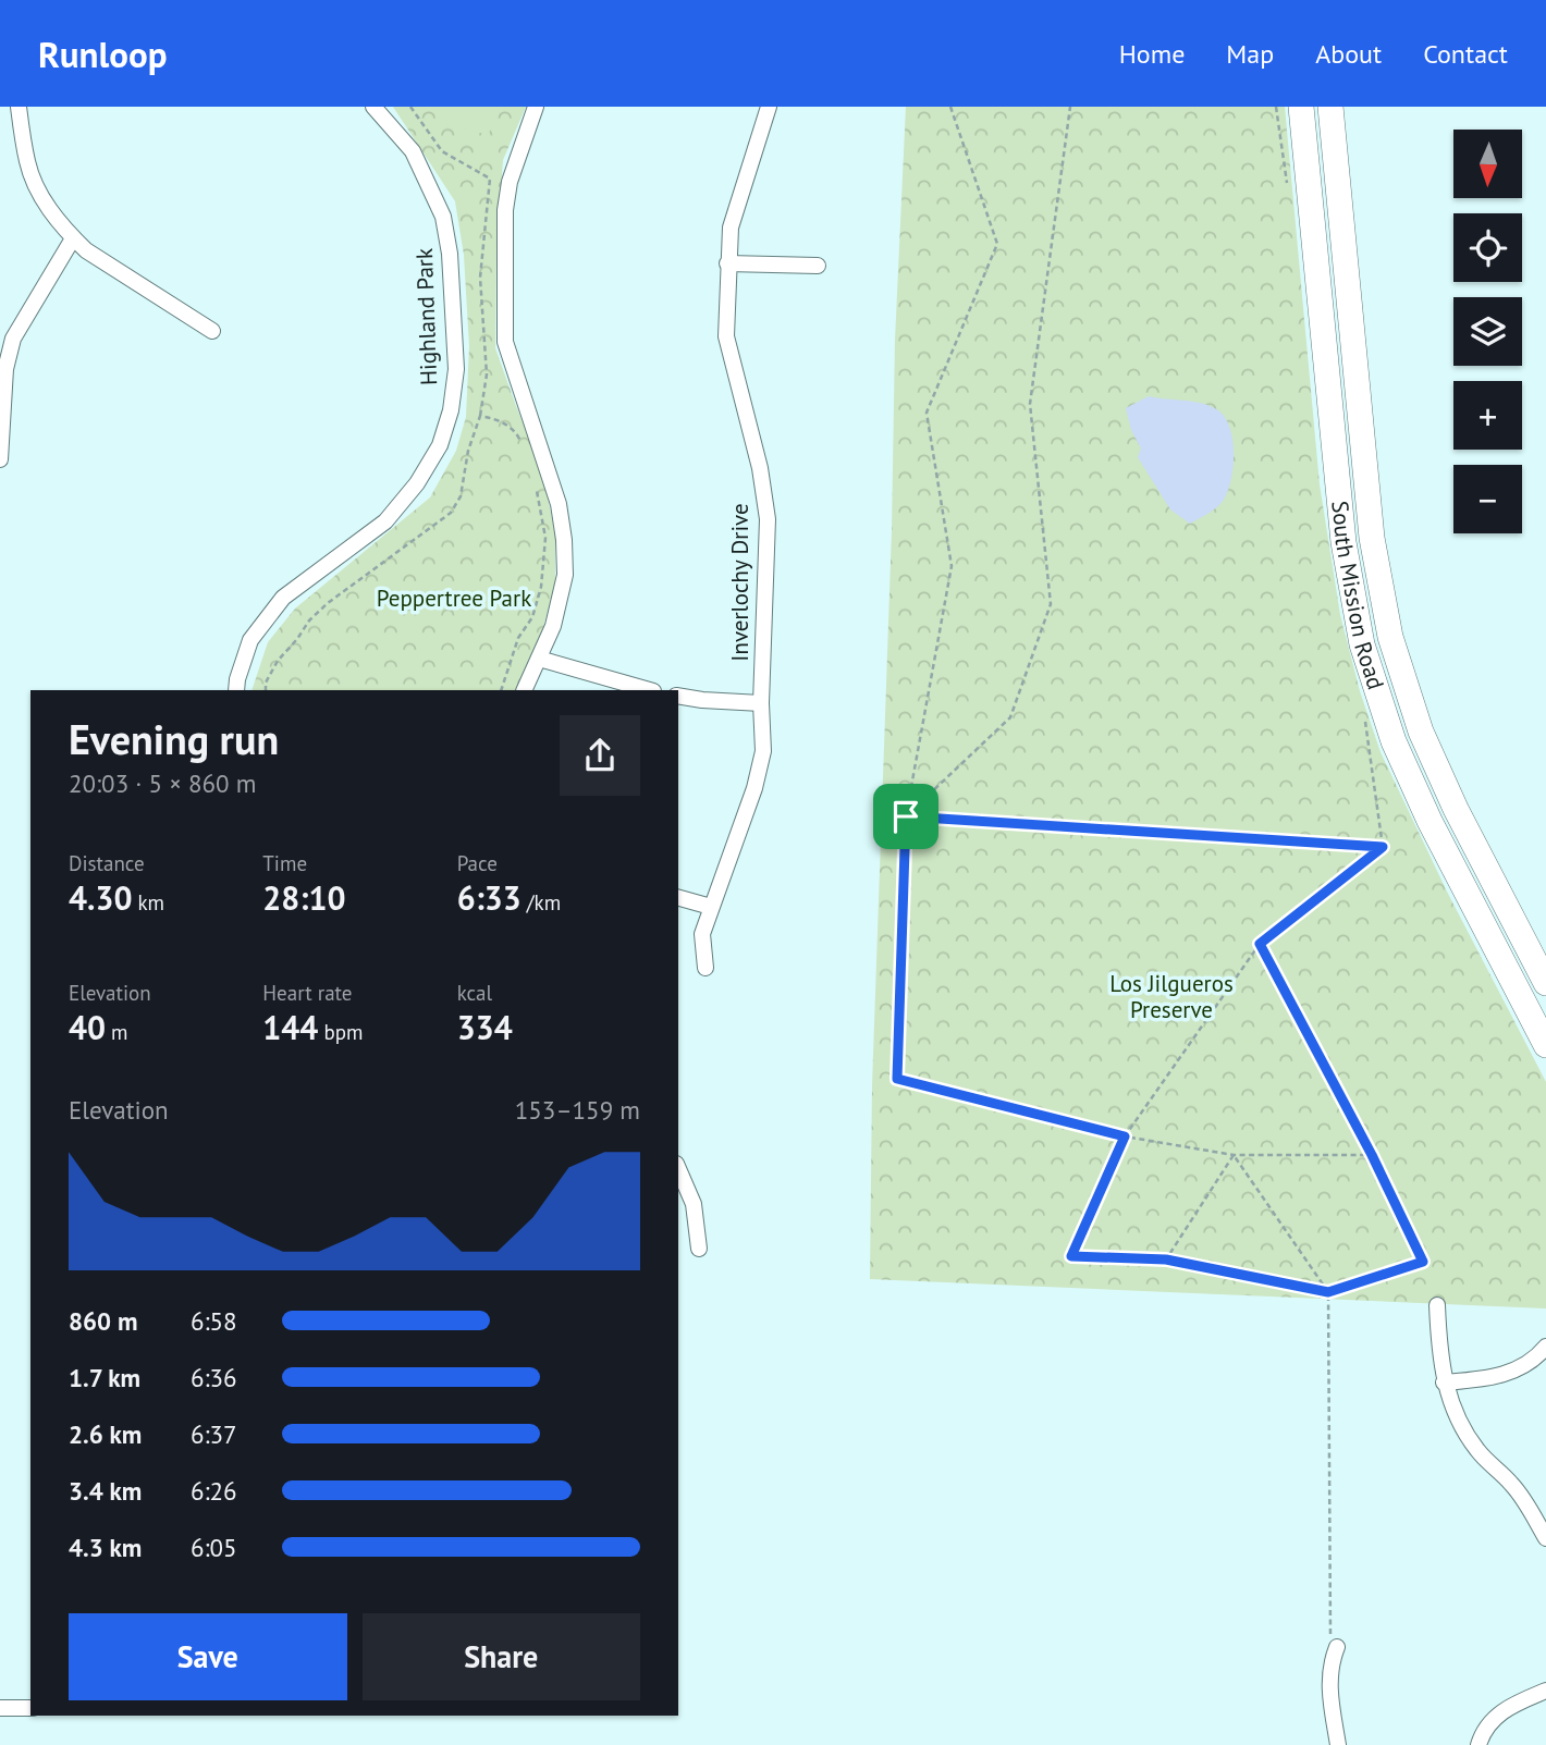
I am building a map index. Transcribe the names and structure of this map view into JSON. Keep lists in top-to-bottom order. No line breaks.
{"streets":{"main road":["South Mission Road"],"street":["Highland Park","Inverlochy Drive"]},"parks":["Peppertree Park","Los Jilgueros Preserve"],"north":"bottom","page":{"header":"Runloop","nav":["Home","Map","About","Contact"],"map_buttons":["+","−"],"heading":["Evening run","20:03 · 5 × 860 m"],"stats":[["Distance","4.30 km"],["Time","28:10"],["Pace","6:33 /km"],["Elevation","40 m"],["Heart rate","144 bpm"],["kcal","334"]],"chart":["Elevation","153–159 m"],"list":[{"name":"860 m","note":"6:58"},{"name":"1.7 km","note":"6:36"},{"name":"2.6 km","note":"6:37"},{"name":"3.4 km","note":"6:26"},{"name":"4.3 km","note":"6:05"}],"buttons":["Save","Share"]}}
